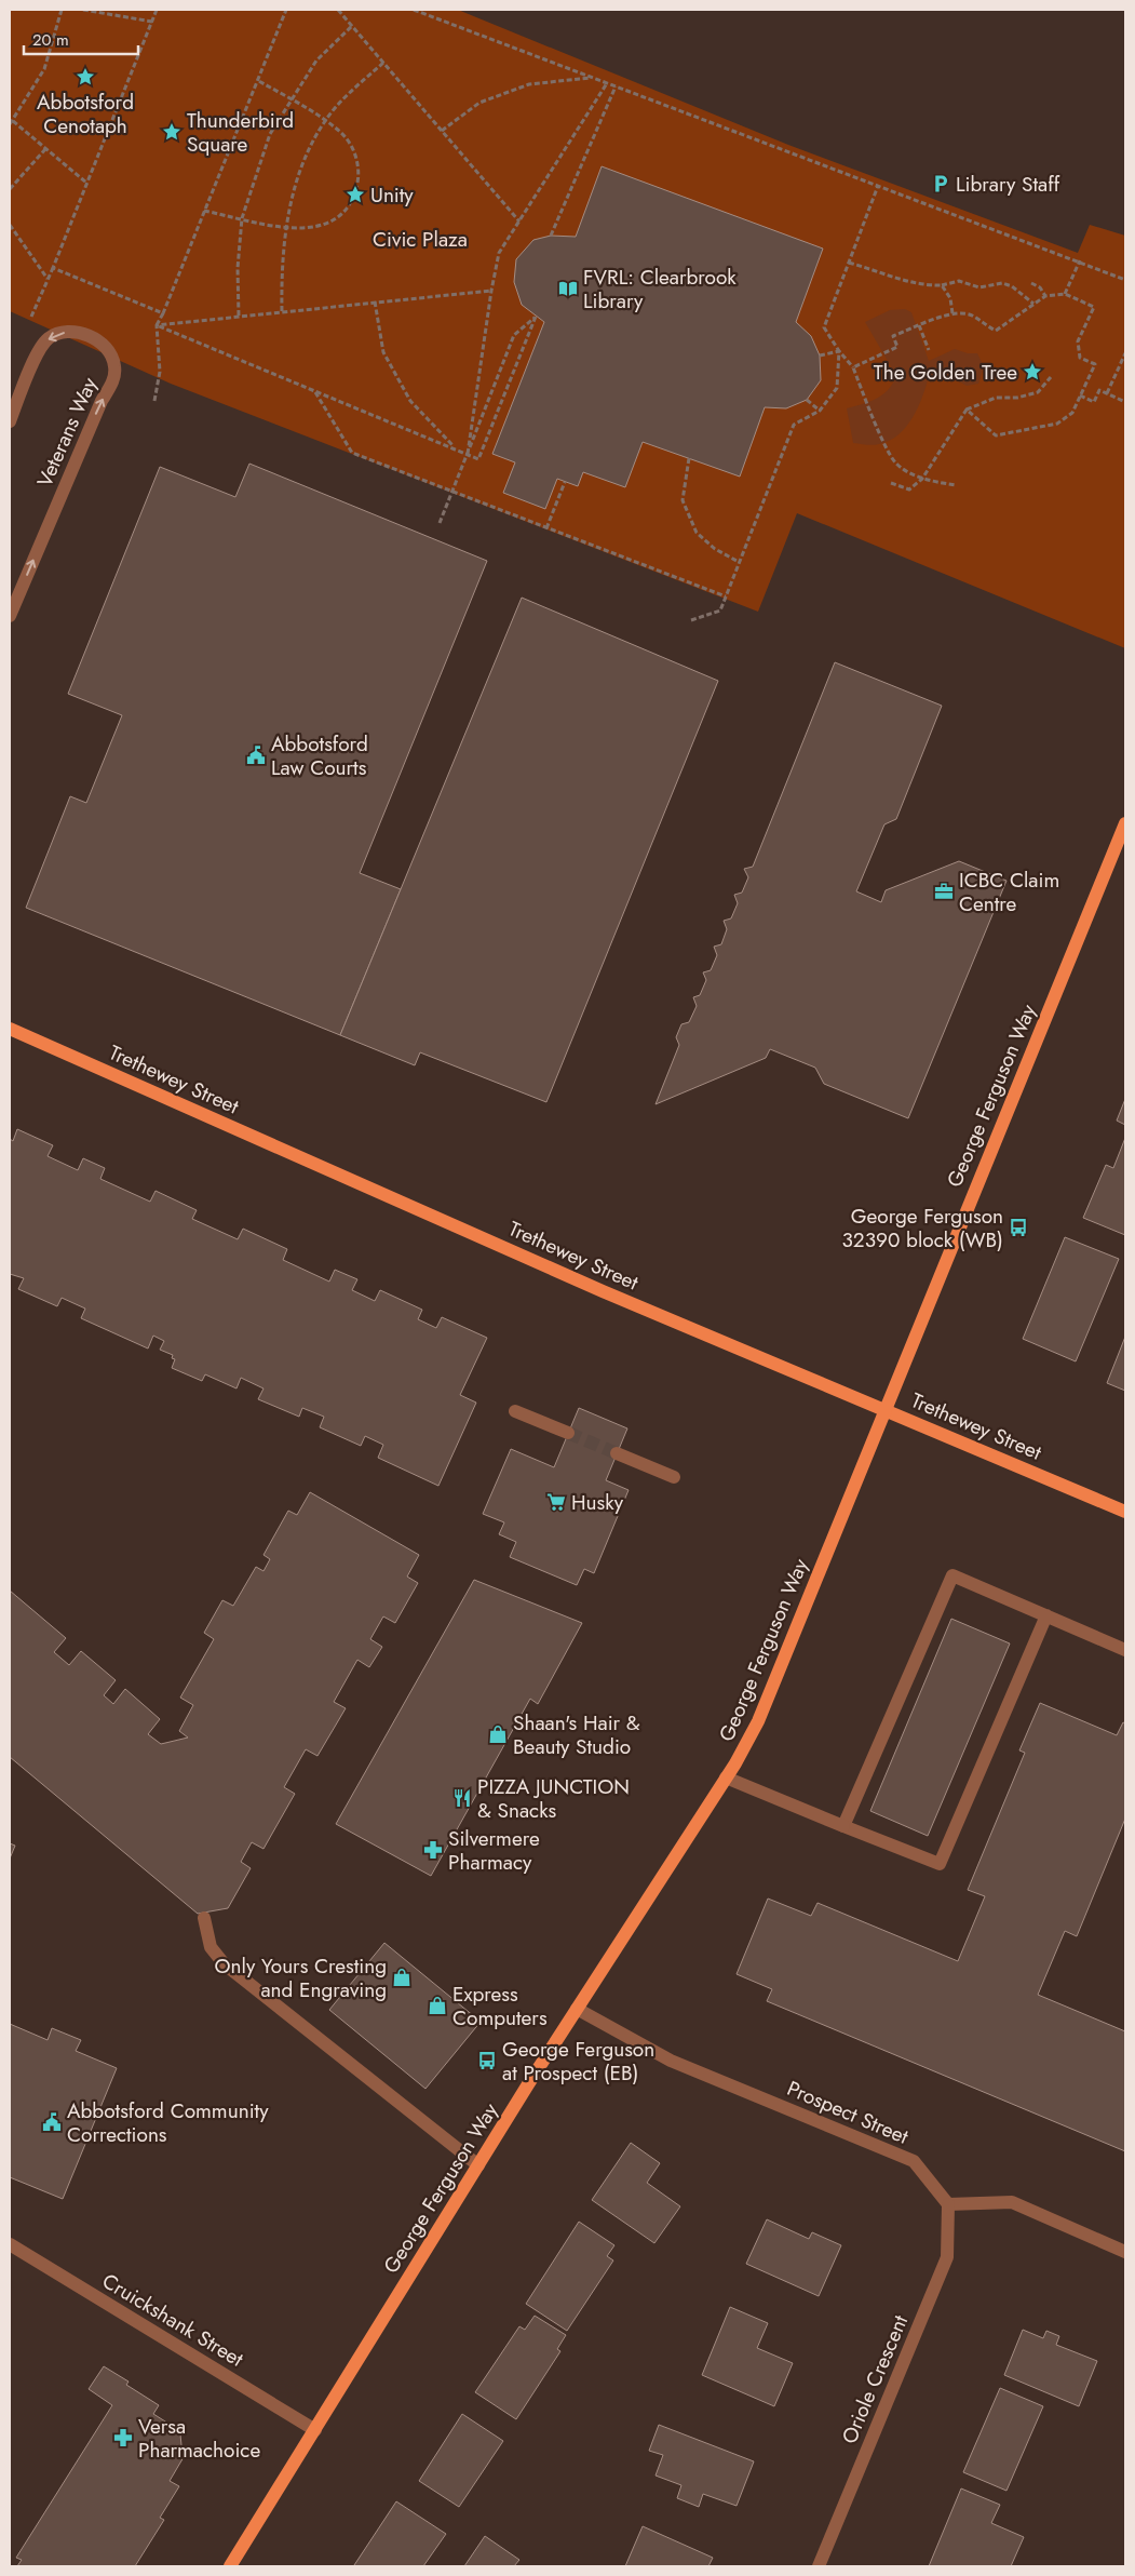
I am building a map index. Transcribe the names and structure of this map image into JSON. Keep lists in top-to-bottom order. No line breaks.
{"streets":{"main road":["Trethewey Street","George Ferguson Way"],"street":["Veterans Way","Prospect Street","Cruickshank Street","Oriole Crescent"]},"crossings":[["Trethewey Street","George Ferguson Way"],["George Ferguson Way","Prospect Street"],["George Ferguson Way","Cruickshank Street"],["Prospect Street","Oriole Crescent"]],"parks":["Civic Plaza"],"places":{"place":["Abbotsford Cenotaph","Thunderbird Square","Unity","The Golden Tree"],"parking":["Library Staff"],"library":["FVRL: Clearbrook Library"],"public building":["Abbotsford Law Courts","Abbotsford Community Corrections"],"office":["ICBC Claim Centre"],"bus stop":["George Ferguson 32390 block (WB)","George Ferguson at Prospect (EB)"],"supermarket":["Husky"],"shop":["Shaan's Hair & Beauty Studio","Only Yours Cresting and Engraving","Express Computers"],"restaurant":["PIZZA JUNCTION & Snacks"],"pharmacy":["Silvermere Pharmacy","Versa Pharmachoice"]},"scale_bar":"20 m"}
